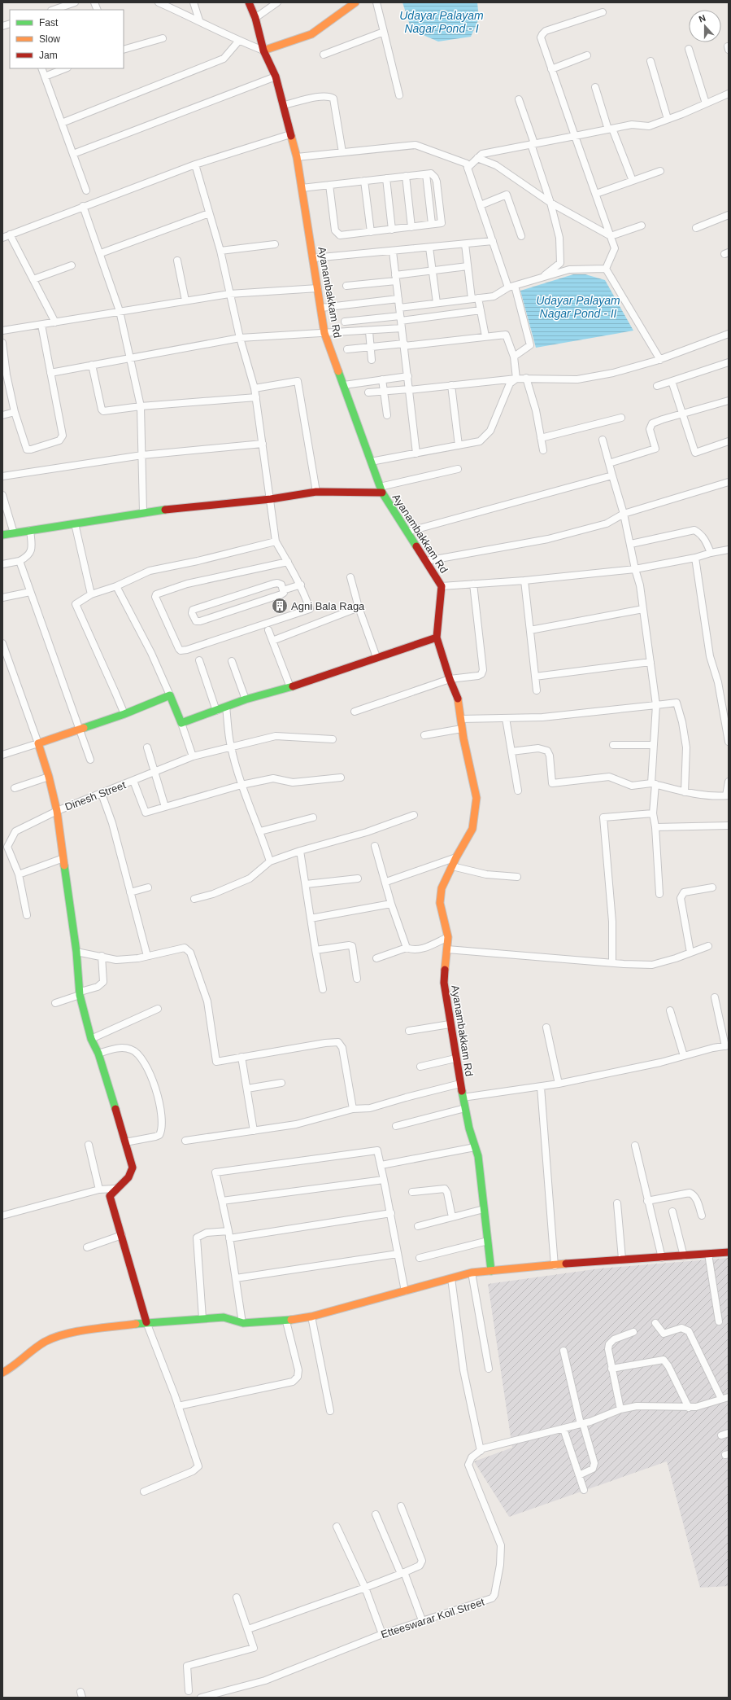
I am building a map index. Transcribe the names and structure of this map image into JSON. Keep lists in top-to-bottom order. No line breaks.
{"streets":{"street":["Ayanambakkam Rd","Dinesh Street","Etteeswarar Koil Street"]},"water":["Udayar Palayam Nagar Pond - I","Udayar Palayam Nagar Pond - II"],"places":{"building":["Agni Bala Raga"]},"legend":["Fast","Slow","Jam"],"north":"top"}
